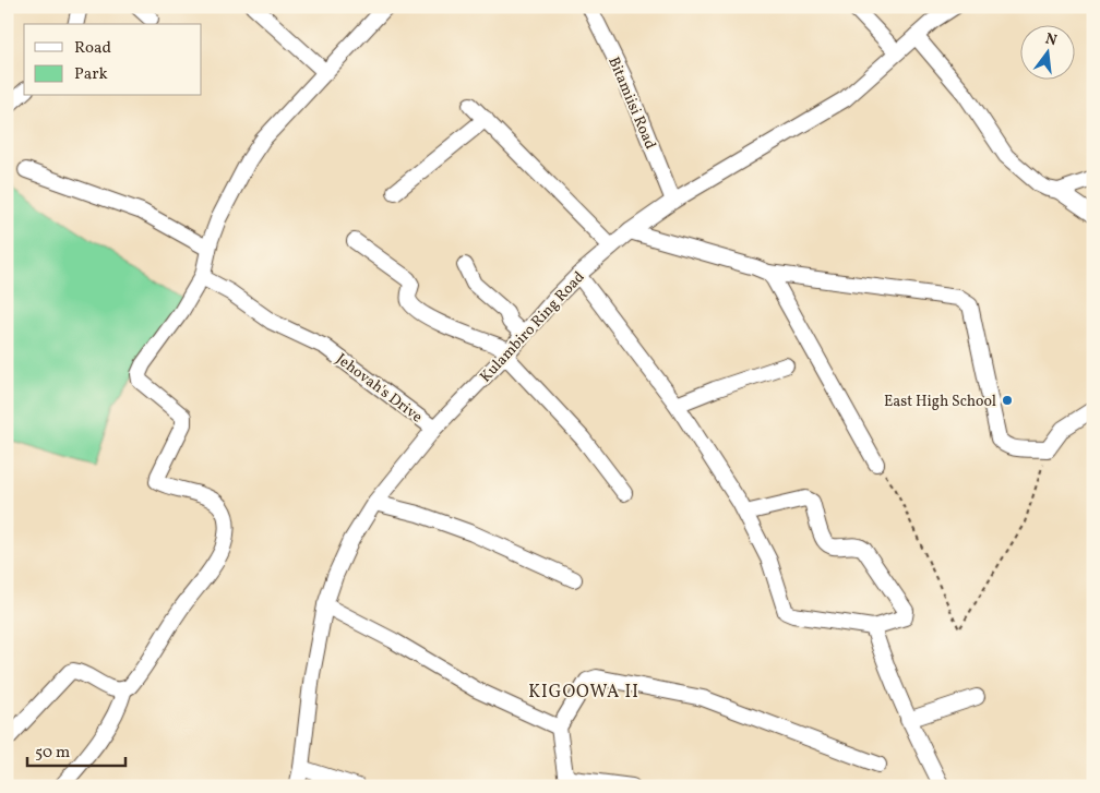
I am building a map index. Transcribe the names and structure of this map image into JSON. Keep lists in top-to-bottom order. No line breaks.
{"streets":{"street":["Bitamiisi Road","Kulambiro Ring Road","Jehovah's Drive"]},"crossings":[["Bitamiisi Road","Kulambiro Ring Road"],["Kulambiro Ring Road","Jehovah's Drive"]],"districts":["KIGOOWA II"],"places":["East High School"],"legend":["Road","Park"],"scale_bar":"50 m","north":"top"}
